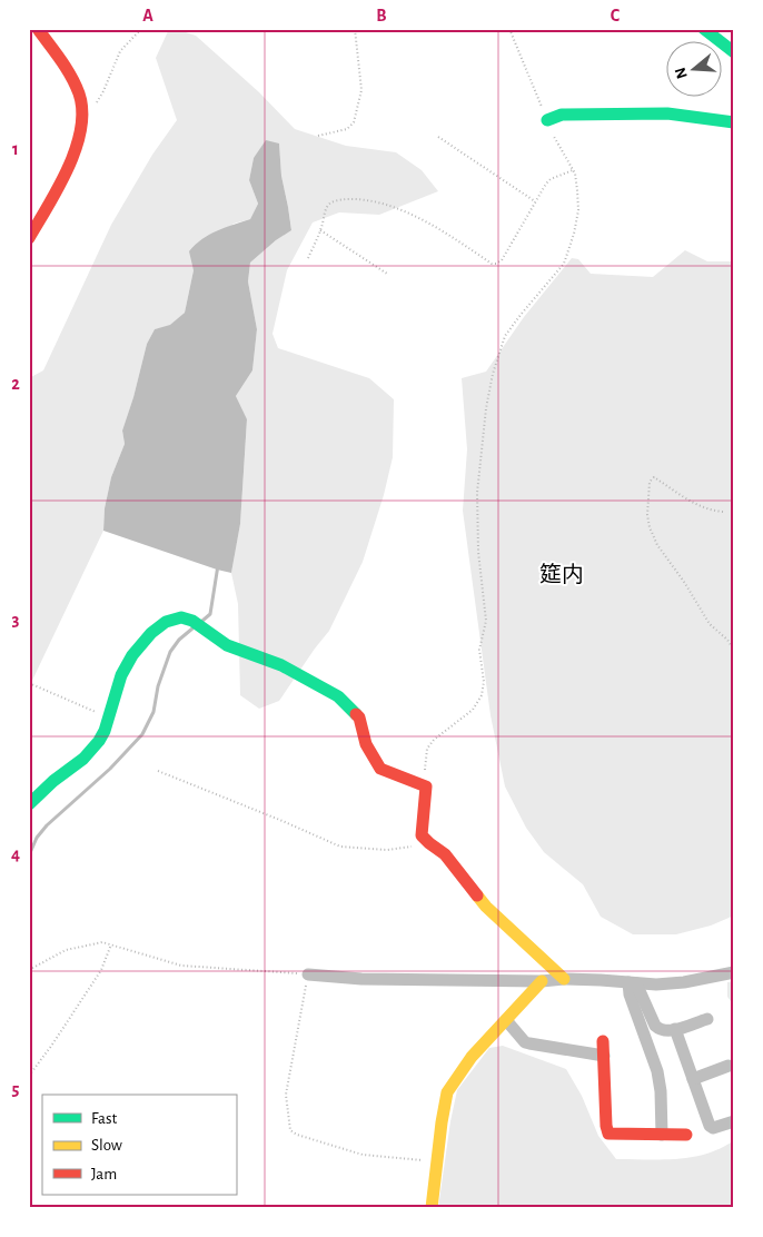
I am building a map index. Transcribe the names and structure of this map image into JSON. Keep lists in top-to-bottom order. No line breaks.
{"districts":["筵内"],"legend":["Fast","Slow","Jam"],"north":"left","grid":{"columns":["A","B","C"],"rows":["1","2","3","4","5"]}}
